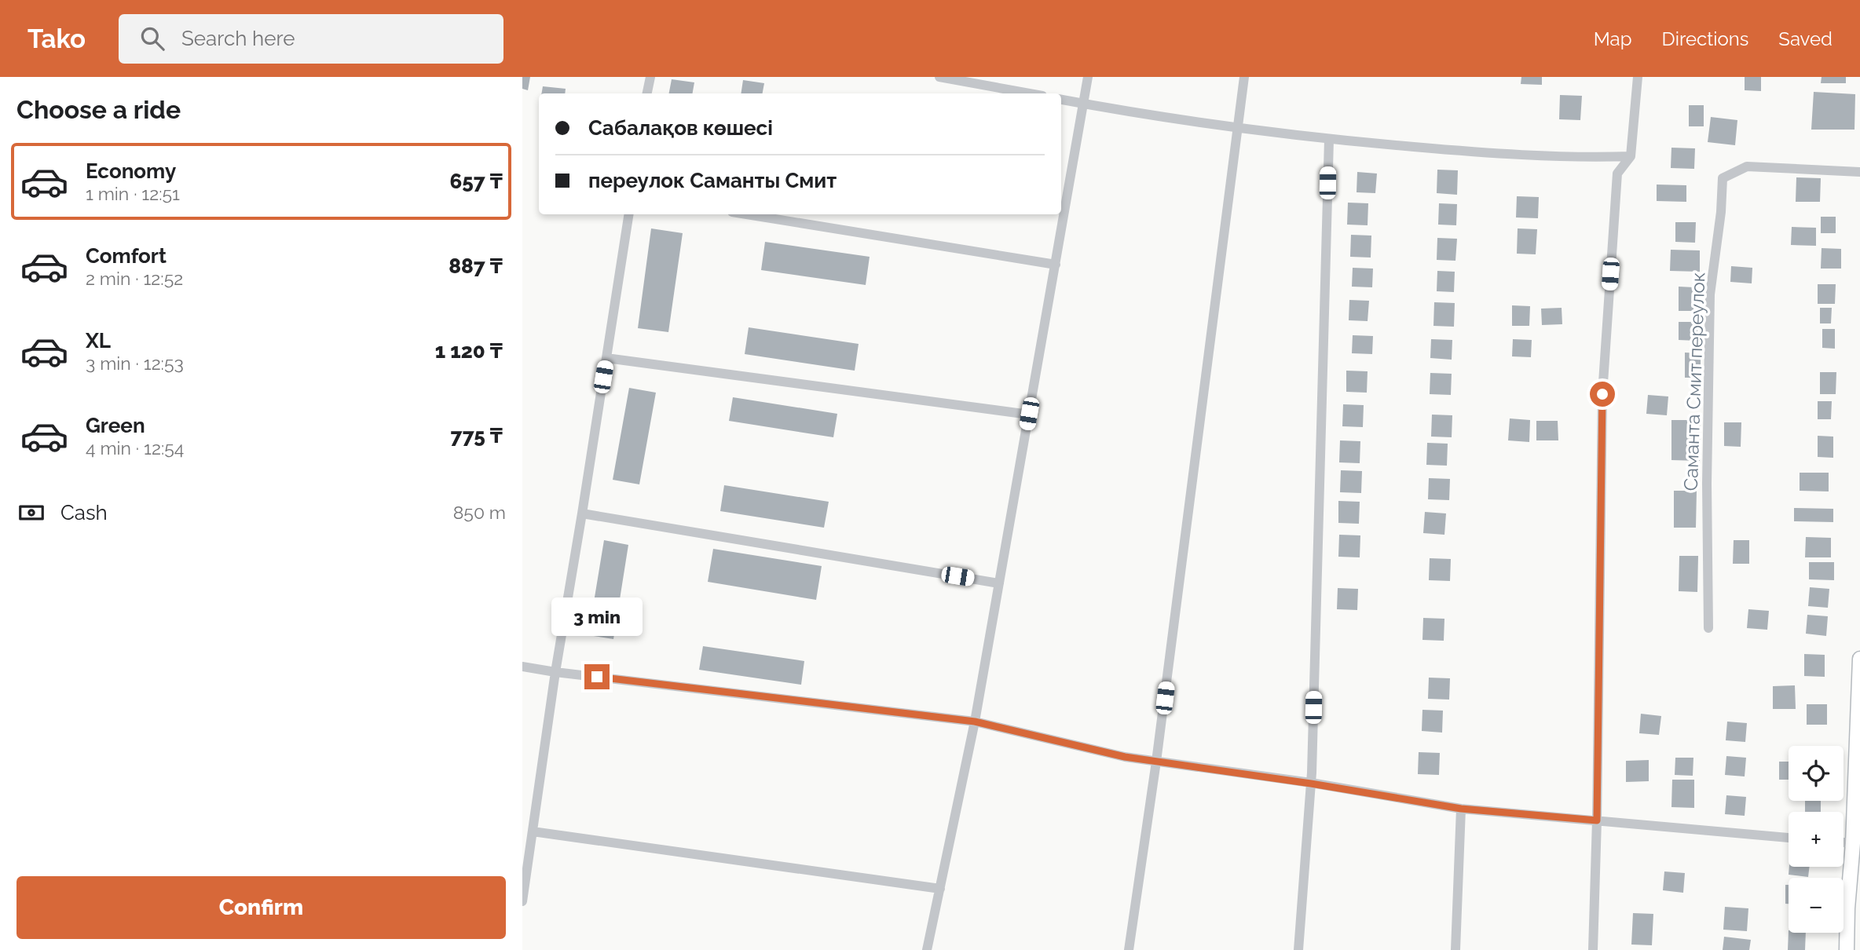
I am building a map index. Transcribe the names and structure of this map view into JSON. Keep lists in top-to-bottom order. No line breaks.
{"streets":{"street":["Саманта Смит переулок"]},"page":{"header":"Tako","search":"Search here","nav":["Map","Directions","Saved"],"heading":"Choose a ride","banner":["Сабалақов көшесі","переулок Саманты Смит"],"list":[{"name":"Economy","note":"1 min · 12:51","value":"657 ₸"},{"name":"Comfort","note":"2 min · 12:52","value":"887 ₸"},{"name":"XL","note":"3 min · 12:53","value":"1 120 ₸"},{"name":"Green","note":"4 min · 12:54","value":"775 ₸"}],"pay":["Cash","850 m"],"bubble":"3 min","map_buttons":["+","−"],"buttons":"Confirm"}}
